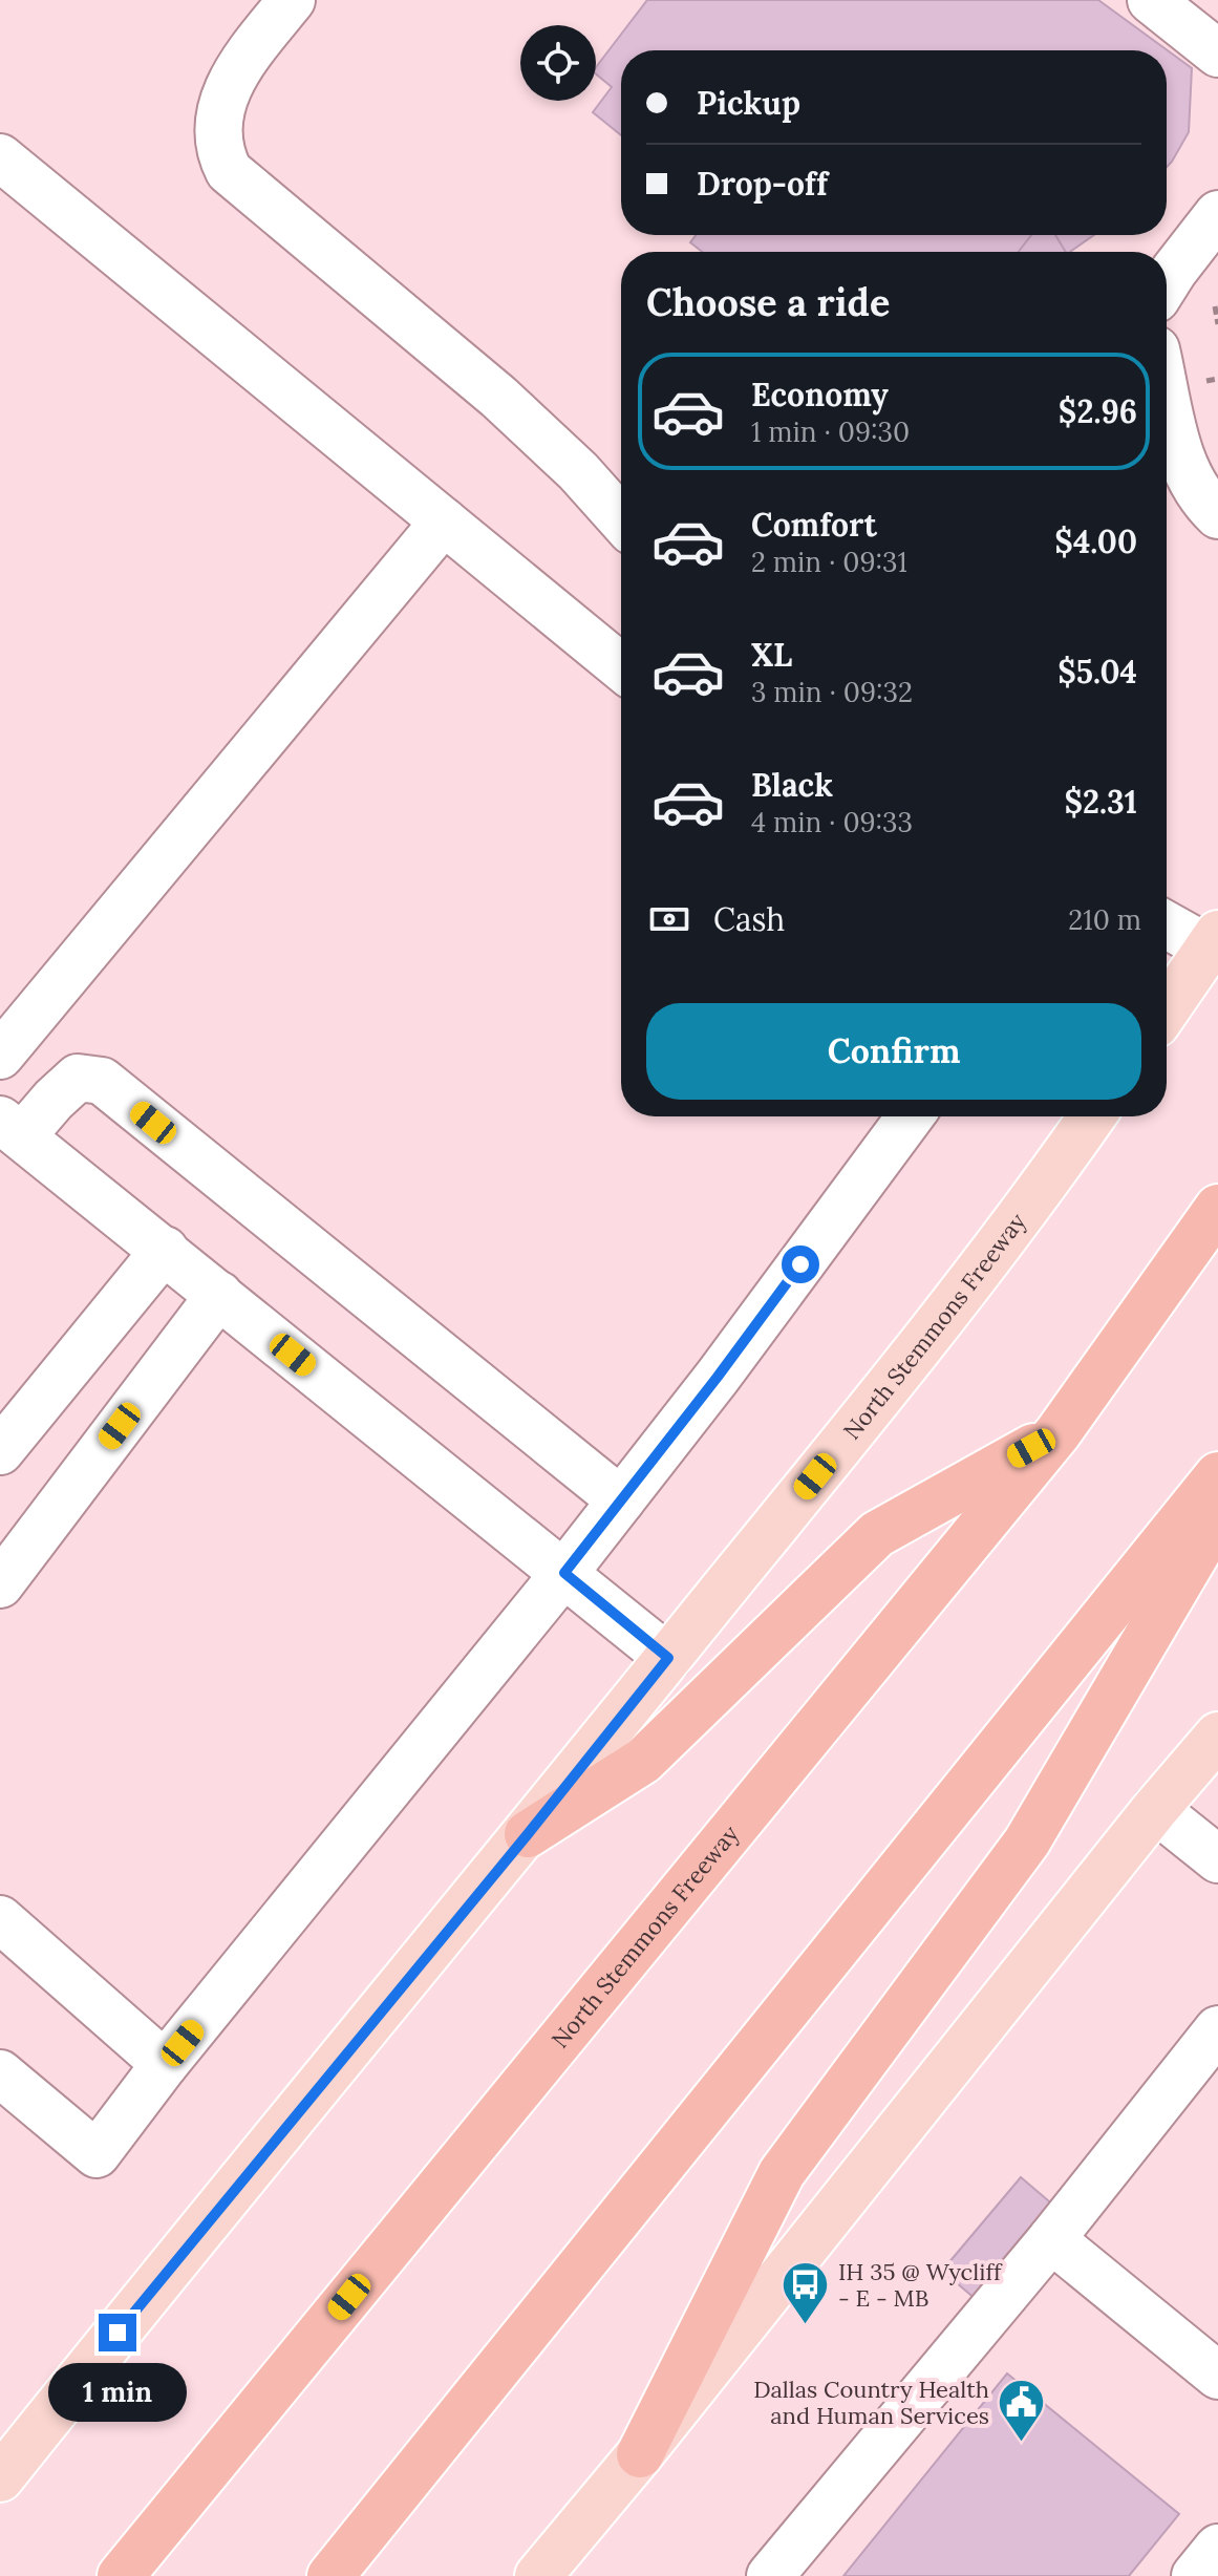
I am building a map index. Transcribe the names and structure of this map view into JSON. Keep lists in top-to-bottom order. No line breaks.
{"streets":{"highway":["North Stemmons Freeway"]},"places":{"bus stop":["IH 35 @ Wycliff - E - MB"],"public building":["Dallas Country Health and Human Services"]},"page":{"banner":["Pickup","Drop-off"],"heading":"Choose a ride","list":[{"name":"Economy","note":"1 min · 09:30","value":"$2.96"},{"name":"Comfort","note":"2 min · 09:31","value":"$4.00"},{"name":"XL","note":"3 min · 09:32","value":"$5.04"},{"name":"Black","note":"4 min · 09:33","value":"$2.31"}],"pay":["Cash","210 m"],"buttons":"Confirm","bubble":"1 min"}}
